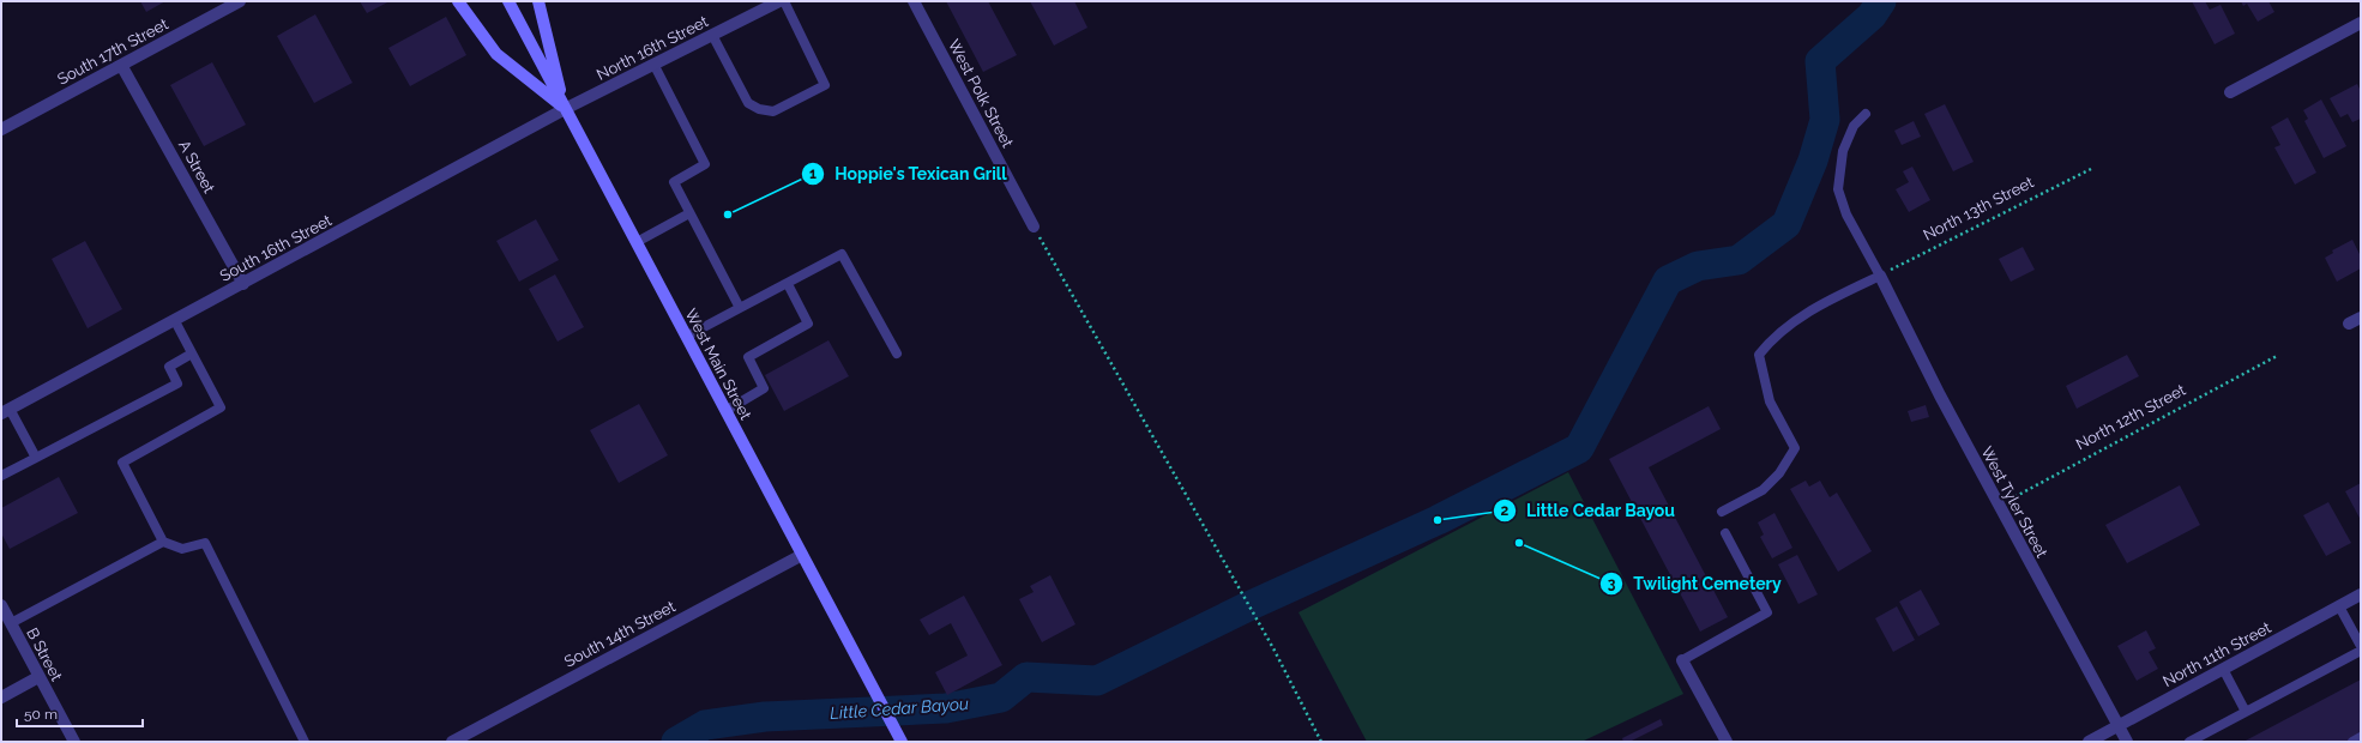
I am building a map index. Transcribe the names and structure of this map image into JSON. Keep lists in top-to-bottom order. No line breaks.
{"streets":{"main road":["West Main Street"],"street":["North 16th Street","South 17th Street","West Polk Street","A Street","South 16th Street","West Tyler Street","South 14th Street","B Street","North 11th Street"],"path":["North 13th Street","North 12th Street"]},"crossings":[["North 16th Street","South 16th Street"],["North 16th Street","West Main Street"],["South 17th Street","A Street"],["A Street","South 16th Street"],["North 13th Street","West Tyler Street"],["South 16th Street","West Main Street"],["West Main Street","South 14th Street"],["North 12th Street","West Tyler Street"],["West Tyler Street","North 11th Street"]],"water":["Little Cedar Bayou"],"places":["Hoppie's Texican Grill","Little Cedar Bayou","Twilight Cemetery"],"scale_bar":"50 m"}
